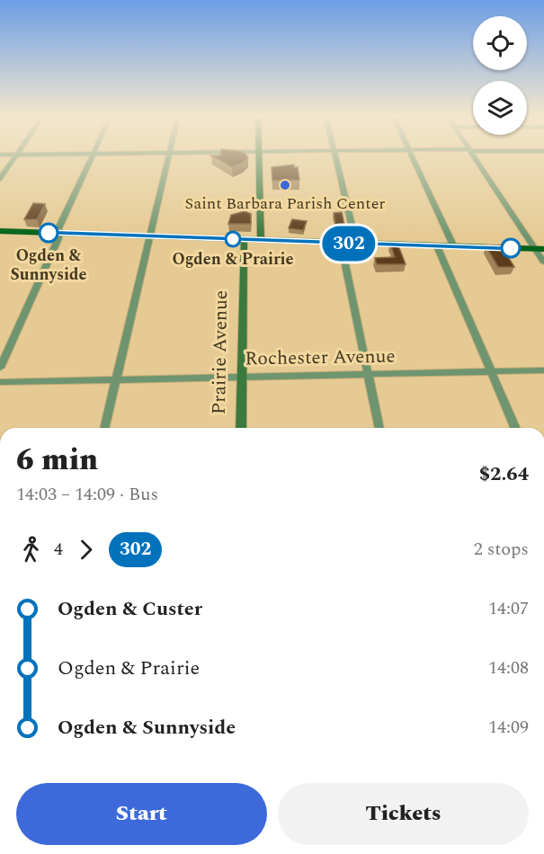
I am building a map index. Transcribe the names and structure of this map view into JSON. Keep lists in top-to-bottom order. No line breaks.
{"streets":{"street":["Prairie Avenue","Rochester Avenue"]},"crossings":[["Prairie Avenue","Rochester Avenue"]],"places":["Saint Barbara Parish Center","Ogden & Sunnyside","Ogden & Prairie"],"lines":["bus line 302"],"page":{"on_map":"302","heading":["6 min","14:03 – 14:09 · Bus","$2.64"],"legs":["4","302","2 stops"],"list":[{"name":"Ogden & Custer","value":"14:07"},{"name":"Ogden & Prairie","value":"14:08"},{"name":"Ogden & Sunnyside","value":"14:09"}],"buttons":["Start","Tickets"]}}
